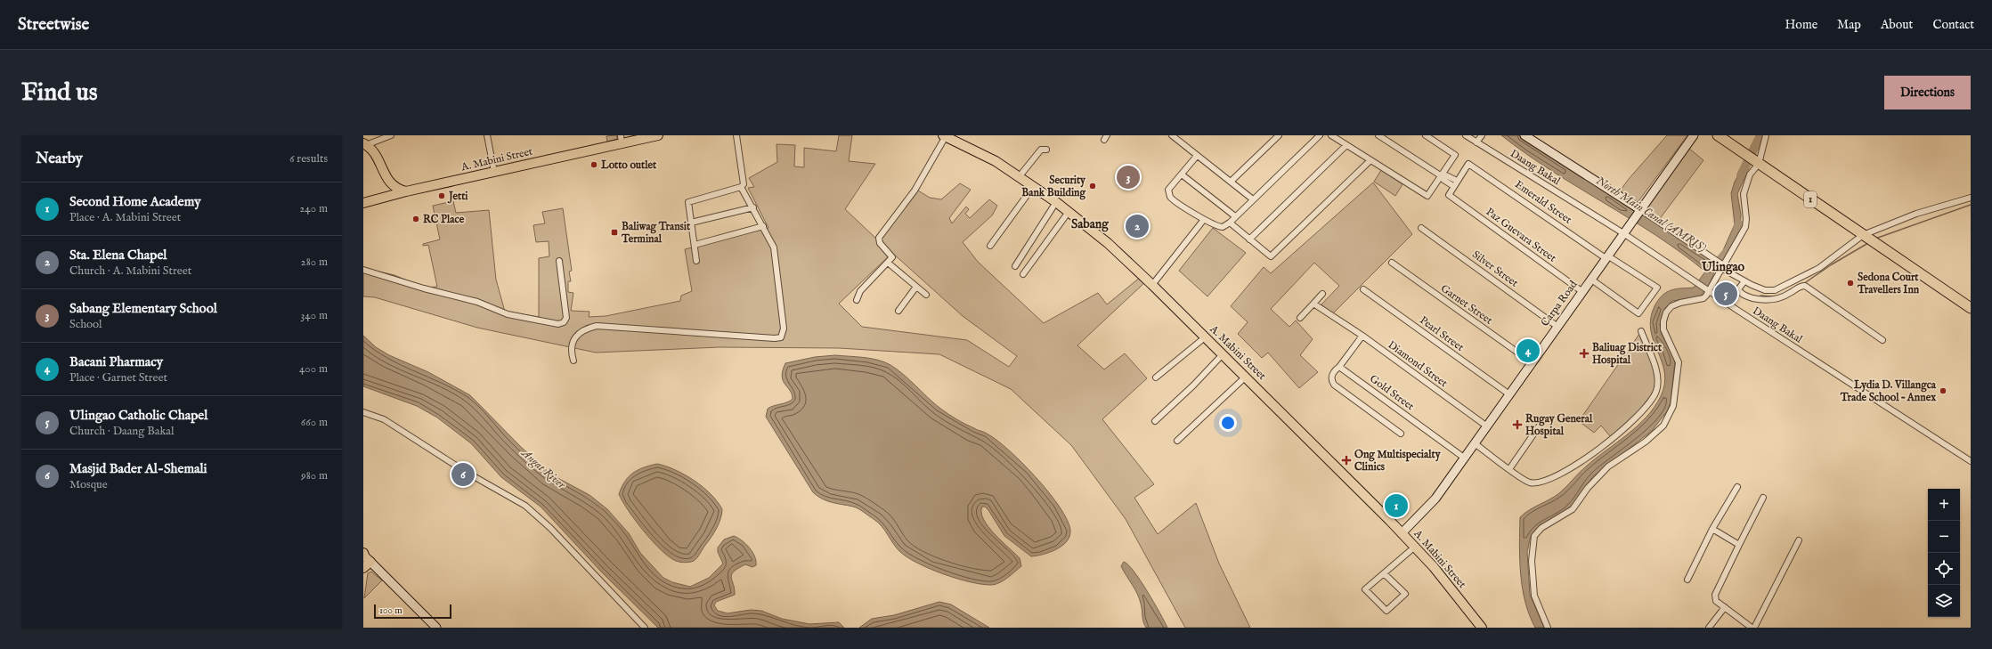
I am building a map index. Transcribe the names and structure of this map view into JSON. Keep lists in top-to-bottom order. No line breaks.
{"streets":{"highway":["1"],"main road":["A. Mabini Street"],"street":["Daang Bakal","Emerald Street","Paz Guevara Street","Silver Street","Carpa Road","Garnet Street","Pearl Street","Diamond Street","Gold Street"]},"crossings":[["A. Mabini Street","Carpa Road"],["Daang Bakal","Carpa Road"],["Emerald Street","Carpa Road"],["Paz Guevara Street","Carpa Road"],["Silver Street","Carpa Road"],["Carpa Road","Garnet Street"],["Carpa Road","Pearl Street"],["Carpa Road","Diamond Street"],["Carpa Road","Gold Street"]],"districts":["Sabang","Ulingao"],"water":["North Main Canal (AMRIS)","Angat River"],"places":{"other":["Lotto outlet","Security Bank Building","Jetti","RC Place","Sedona Court Travellers Inn","Lydia D. Villangca Trade School – Annex"],"transit":["Baliwag Transit Terminal"],"health":["Baliuag District Hospital","Rugay General Hospital","Ong Multispecialty Clinics"]},"scale_bar":"100 m","page":{"header":"Streetwise","nav":["Home","Map","About","Contact"],"buttons":"Directions","title":"Find us","heading":["Nearby","6 results"],"pins":["3","2","5","4","6","1"],"list":[{"mark":"1","name":"Second Home Academy","note":"Place · A. Mabini Street","value":"240 m"},{"mark":"2","name":"Sta. Elena Chapel","note":"Church · A. Mabini Street","value":"280 m"},{"mark":"3","name":"Sabang Elementary School","note":"School","value":"340 m"},{"mark":"4","name":"Bacani Pharmacy","note":"Place · Garnet Street","value":"400 m"},{"mark":"5","name":"Ulingao Catholic Chapel","note":"Church · Daang Bakal","value":"660 m"},{"mark":"6","name":"Masjid Bader Al-Shemali","note":"Mosque","value":"980 m"}],"map_buttons":["+","−"],"scale":"100 m"}}
